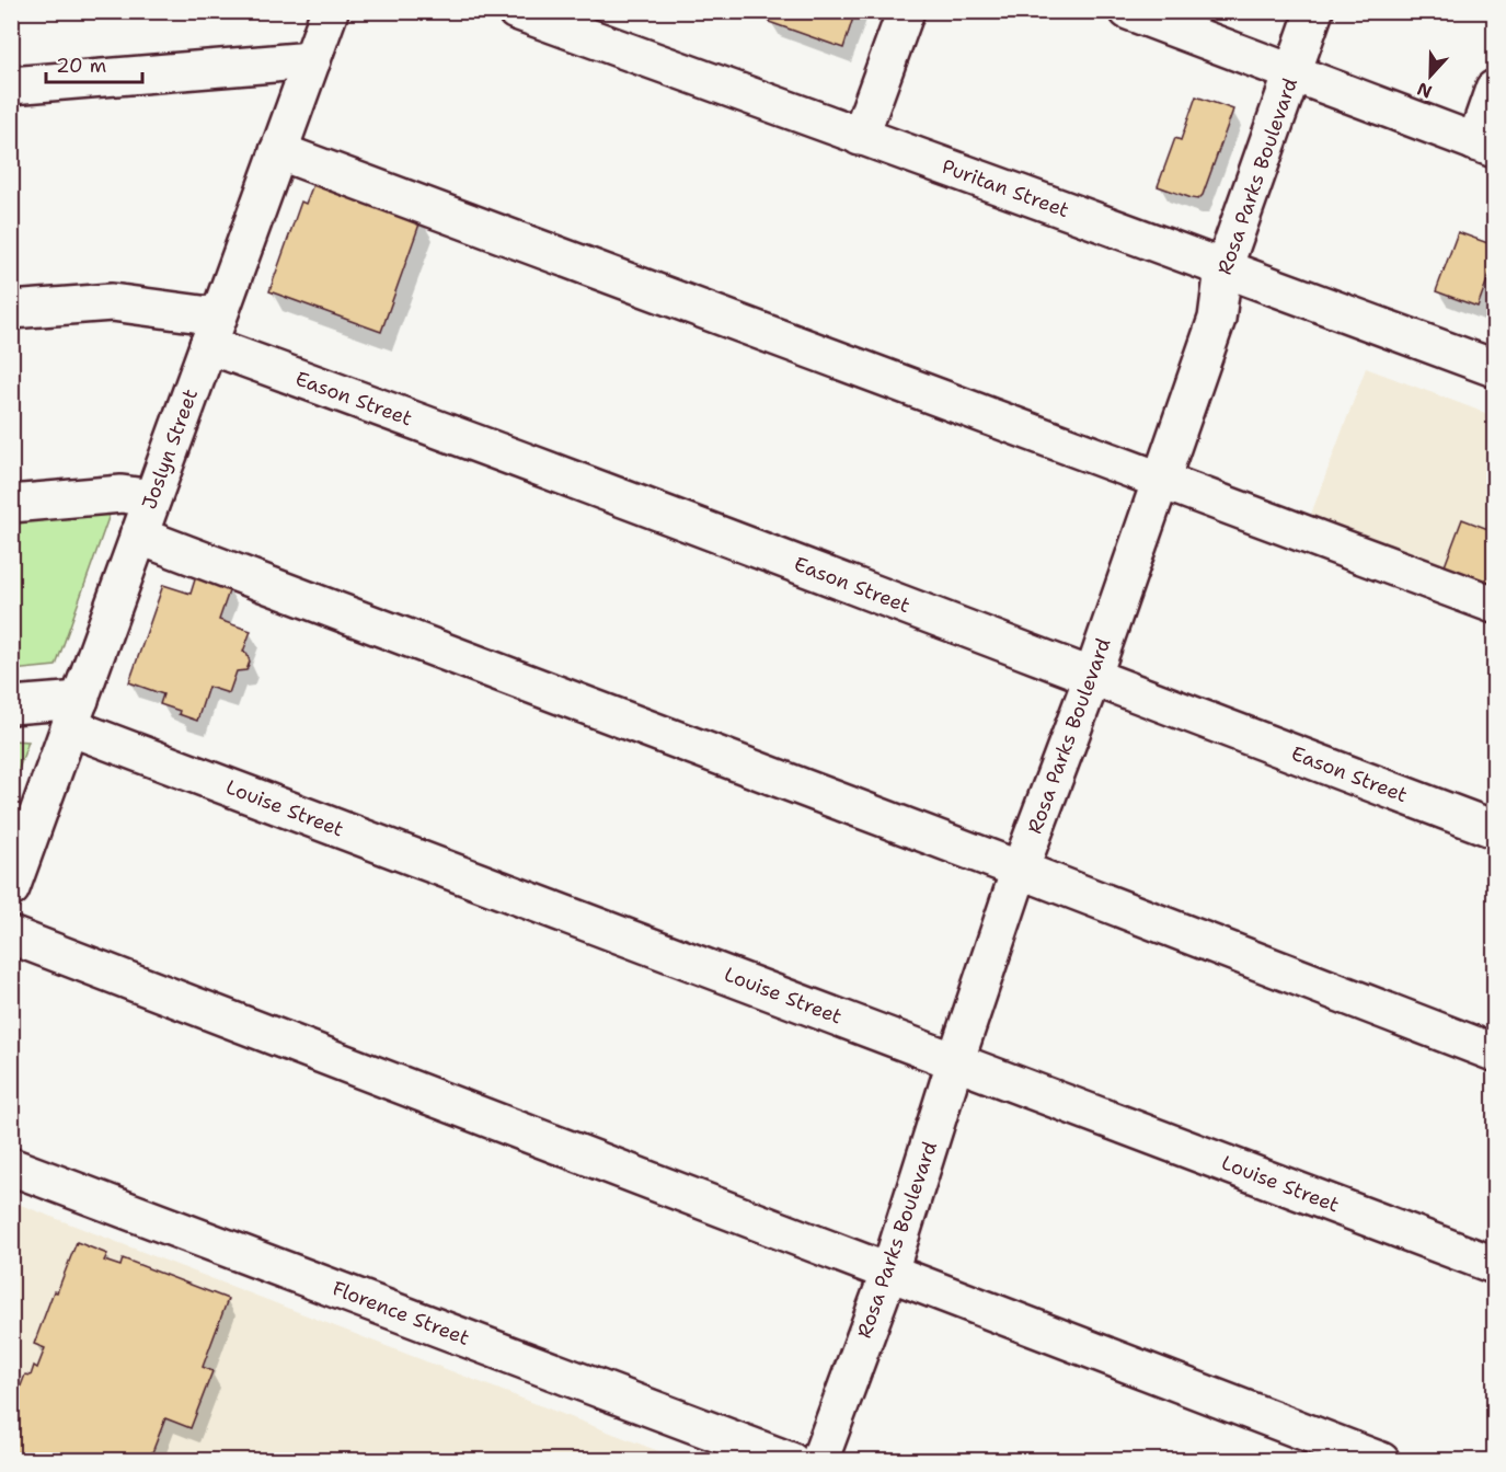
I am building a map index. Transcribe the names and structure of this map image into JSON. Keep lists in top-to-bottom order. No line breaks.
{"streets":{"street":["Rosa Parks Boulevard","Puritan Street","Eason Street","Joslyn Street","Louise Street","Florence Street"]},"crossings":[["Rosa Parks Boulevard","Puritan Street"],["Rosa Parks Boulevard","Eason Street"],["Rosa Parks Boulevard","Louise Street"],["Eason Street","Joslyn Street"],["Joslyn Street","Louise Street"]],"scale_bar":"20 m","north":"bottom"}
